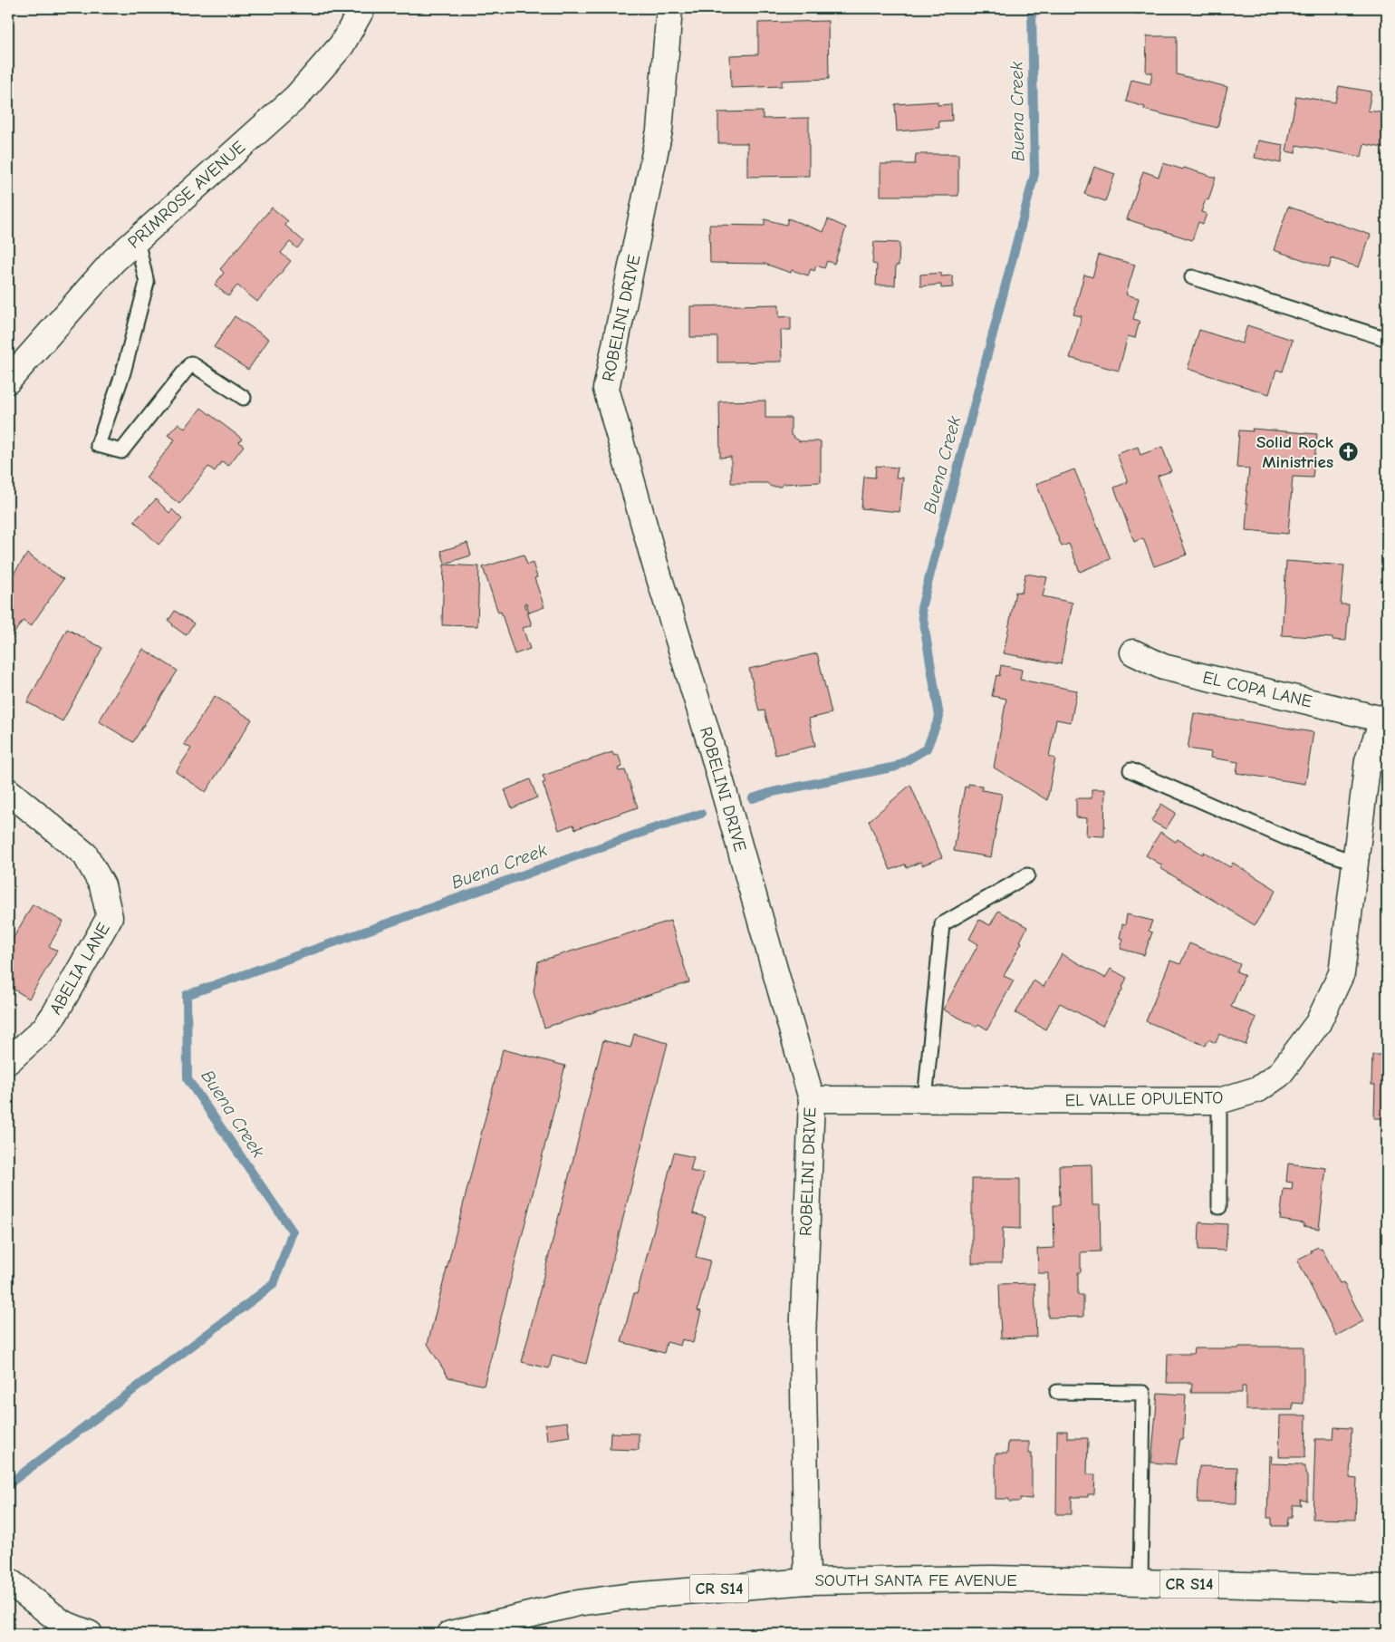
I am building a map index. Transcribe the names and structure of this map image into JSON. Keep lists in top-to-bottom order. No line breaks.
{"streets":{"main road":["PRIMROSE AVENUE","ROBELINI DRIVE","EL COPA LANE","ABELIA LANE","EL VALLE OPULENTO","SOUTH SANTA FE AVENUE","CR S14"]},"crossings":[["ROBELINI DRIVE","EL VALLE OPULENTO"],["ROBELINI DRIVE","SOUTH SANTA FE AVENUE"],["EL COPA LANE","EL VALLE OPULENTO"]],"water":["Buena Creek"],"places":{"church":["Solid Rock Ministries"]}}
